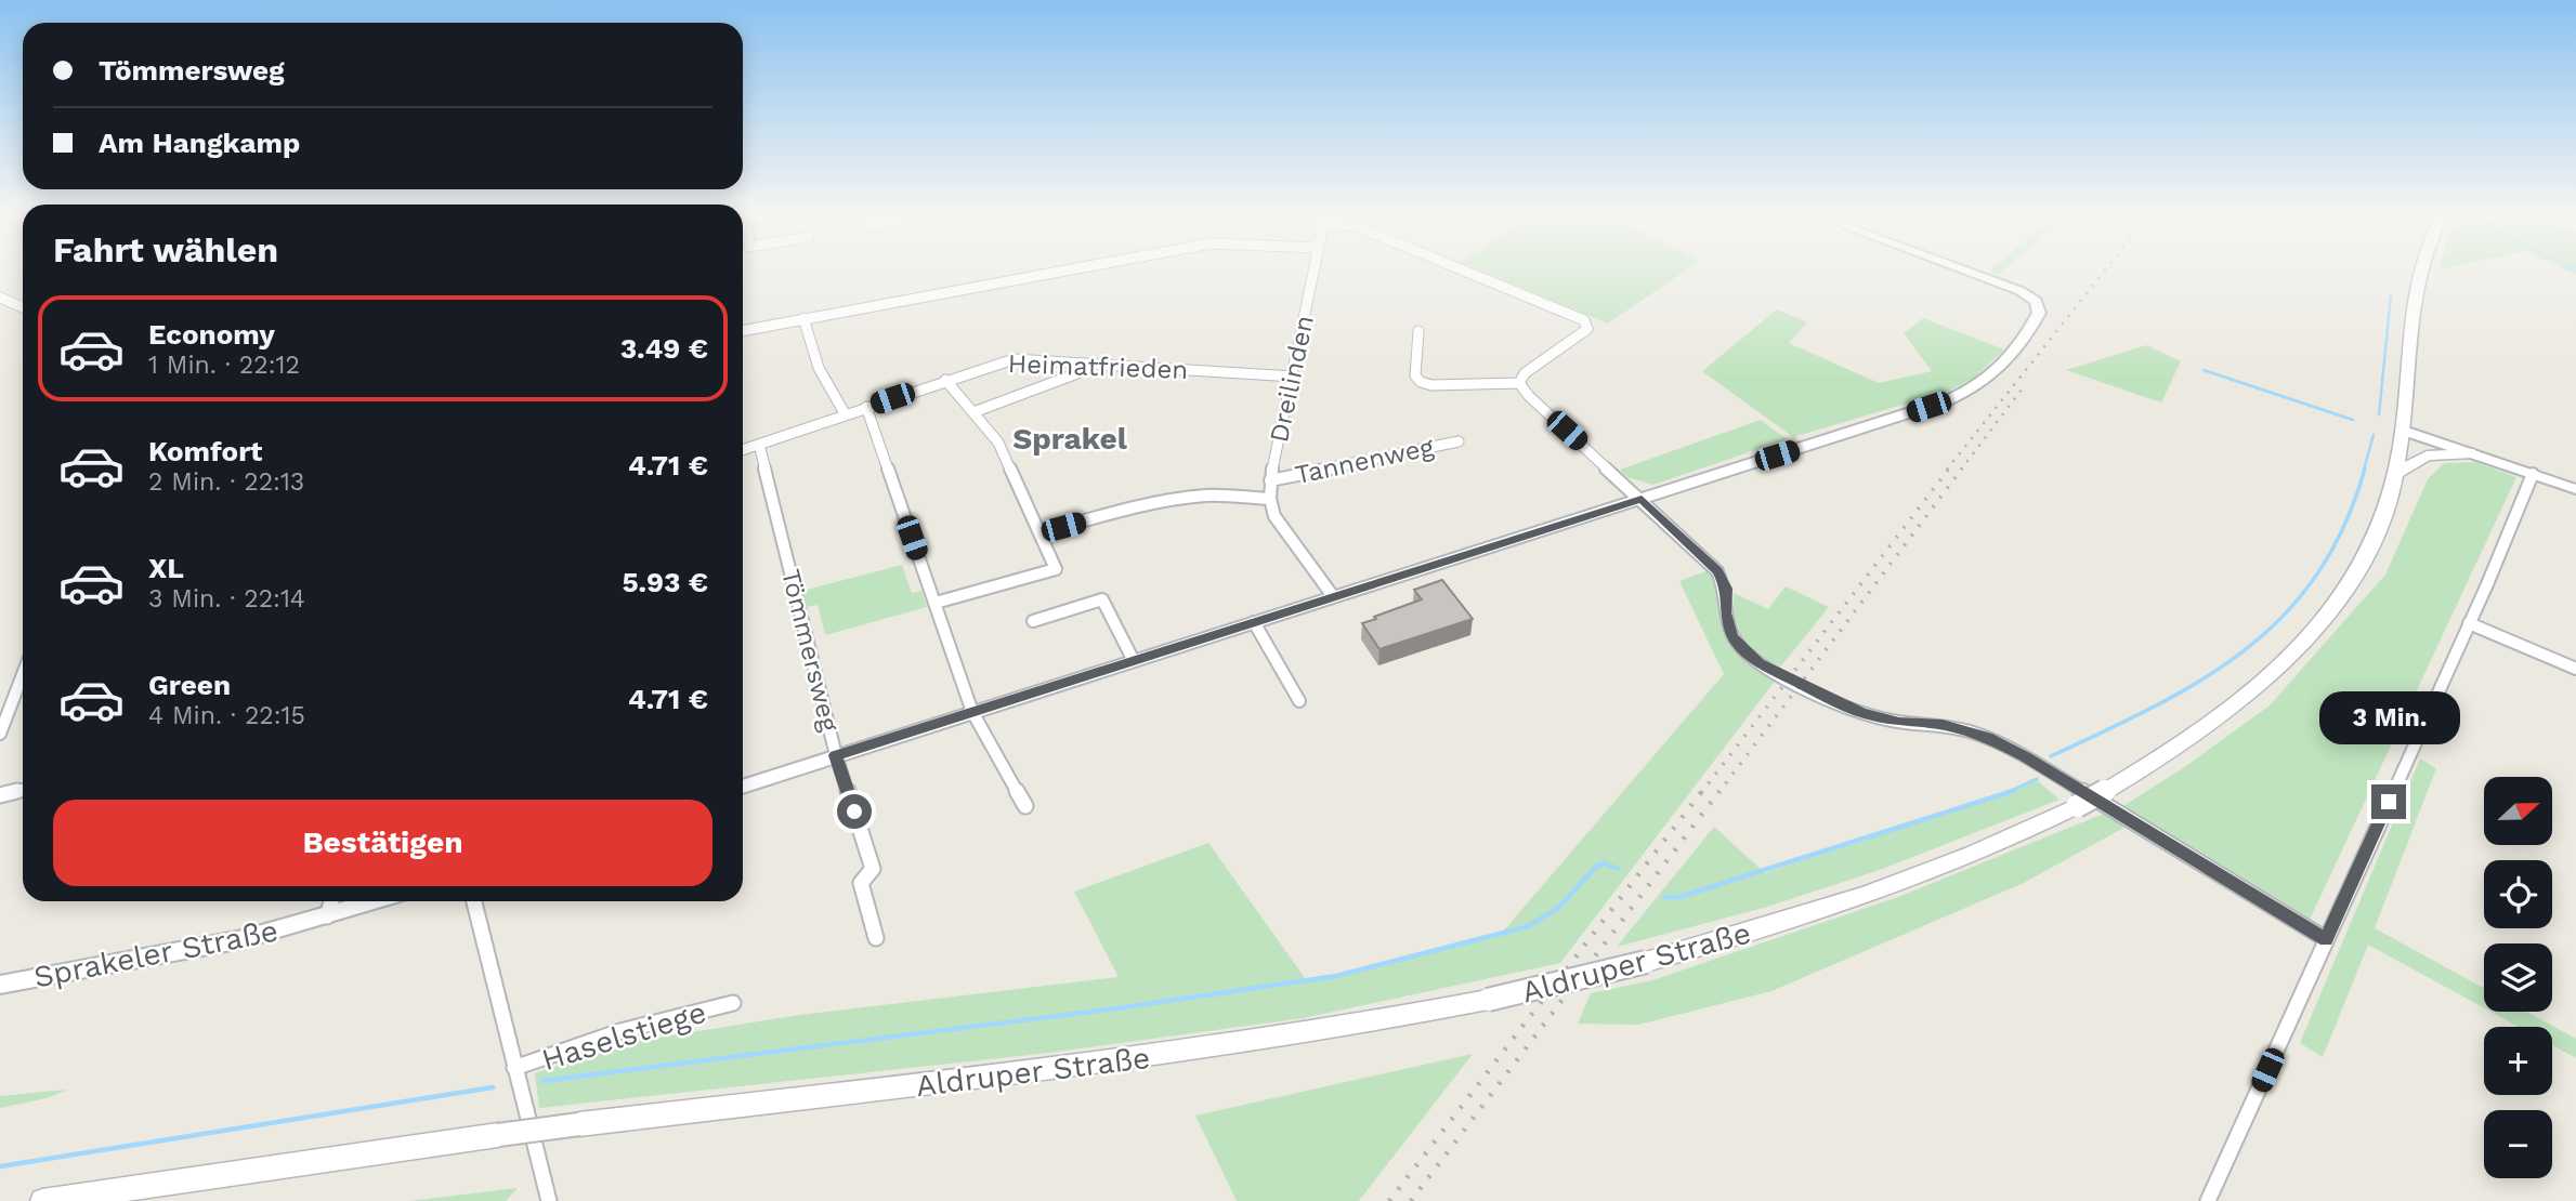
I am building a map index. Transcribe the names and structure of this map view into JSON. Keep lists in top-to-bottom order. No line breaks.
{"streets":{"main road":["Aldruper Straße"],"street":["Heimatfrieden","Dreilinden","Tannenweg","Tömmersweg","Sprakeler Straße","Haselstiege"]},"crossings":[["Heimatfrieden","Dreilinden"],["Heimatfrieden","Tömmersweg"],["Dreilinden","Tannenweg"]],"districts":["Sprakel"],"north":"right","page":{"banner":["Tömmersweg","Am Hangkamp"],"heading":"Fahrt wählen","list":[{"name":"Economy","note":"1 Min. · 22:12","value":"3.49 €"},{"name":"Komfort","note":"2 Min. · 22:13","value":"4.71 €"},{"name":"XL","note":"3 Min. · 22:14","value":"5.93 €"},{"name":"Green","note":"4 Min. · 22:15","value":"4.71 €"}],"bubble":"3 Min.","map_buttons":["+","−"],"buttons":"Bestätigen"}}
